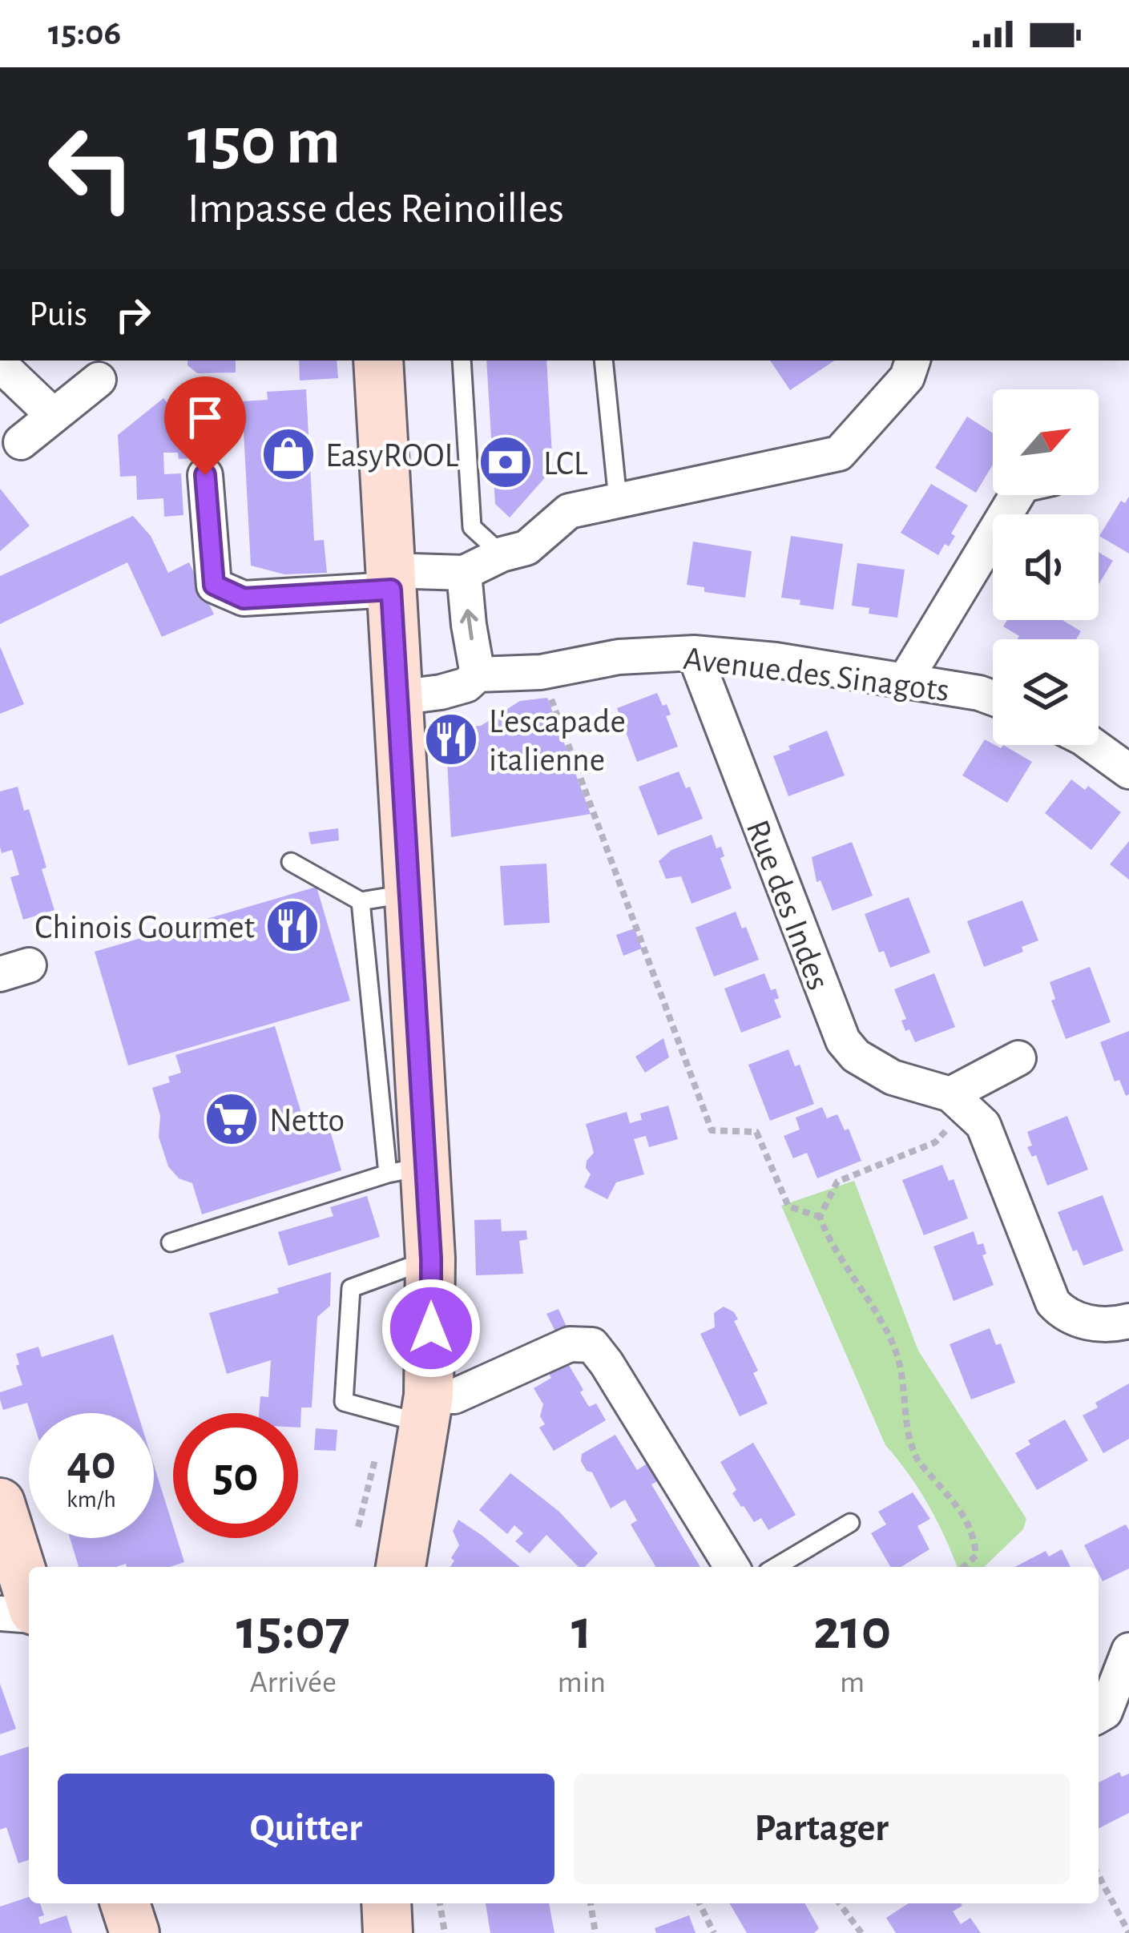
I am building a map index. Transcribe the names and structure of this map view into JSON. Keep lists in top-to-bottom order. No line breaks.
{"streets":{"street":["Avenue des Sinagots","Rue des Indes"]},"crossings":[["Avenue des Sinagots","Rue des Indes"]],"places":{"shop":["EasyROOL"],"bank":["LCL"],"restaurant":["L'escapade italienne","Chinois Gourmet"],"supermarket":["Netto"]},"north":"top right","page":{"status":"15:06","turn":["150 m","Impasse des Reinoilles"],"then":"Puis","speed":"40 km/h","limit":"50","eta":["15:07","Arrivée","1","min","210","m"],"buttons":["Quitter","Partager"]}}
